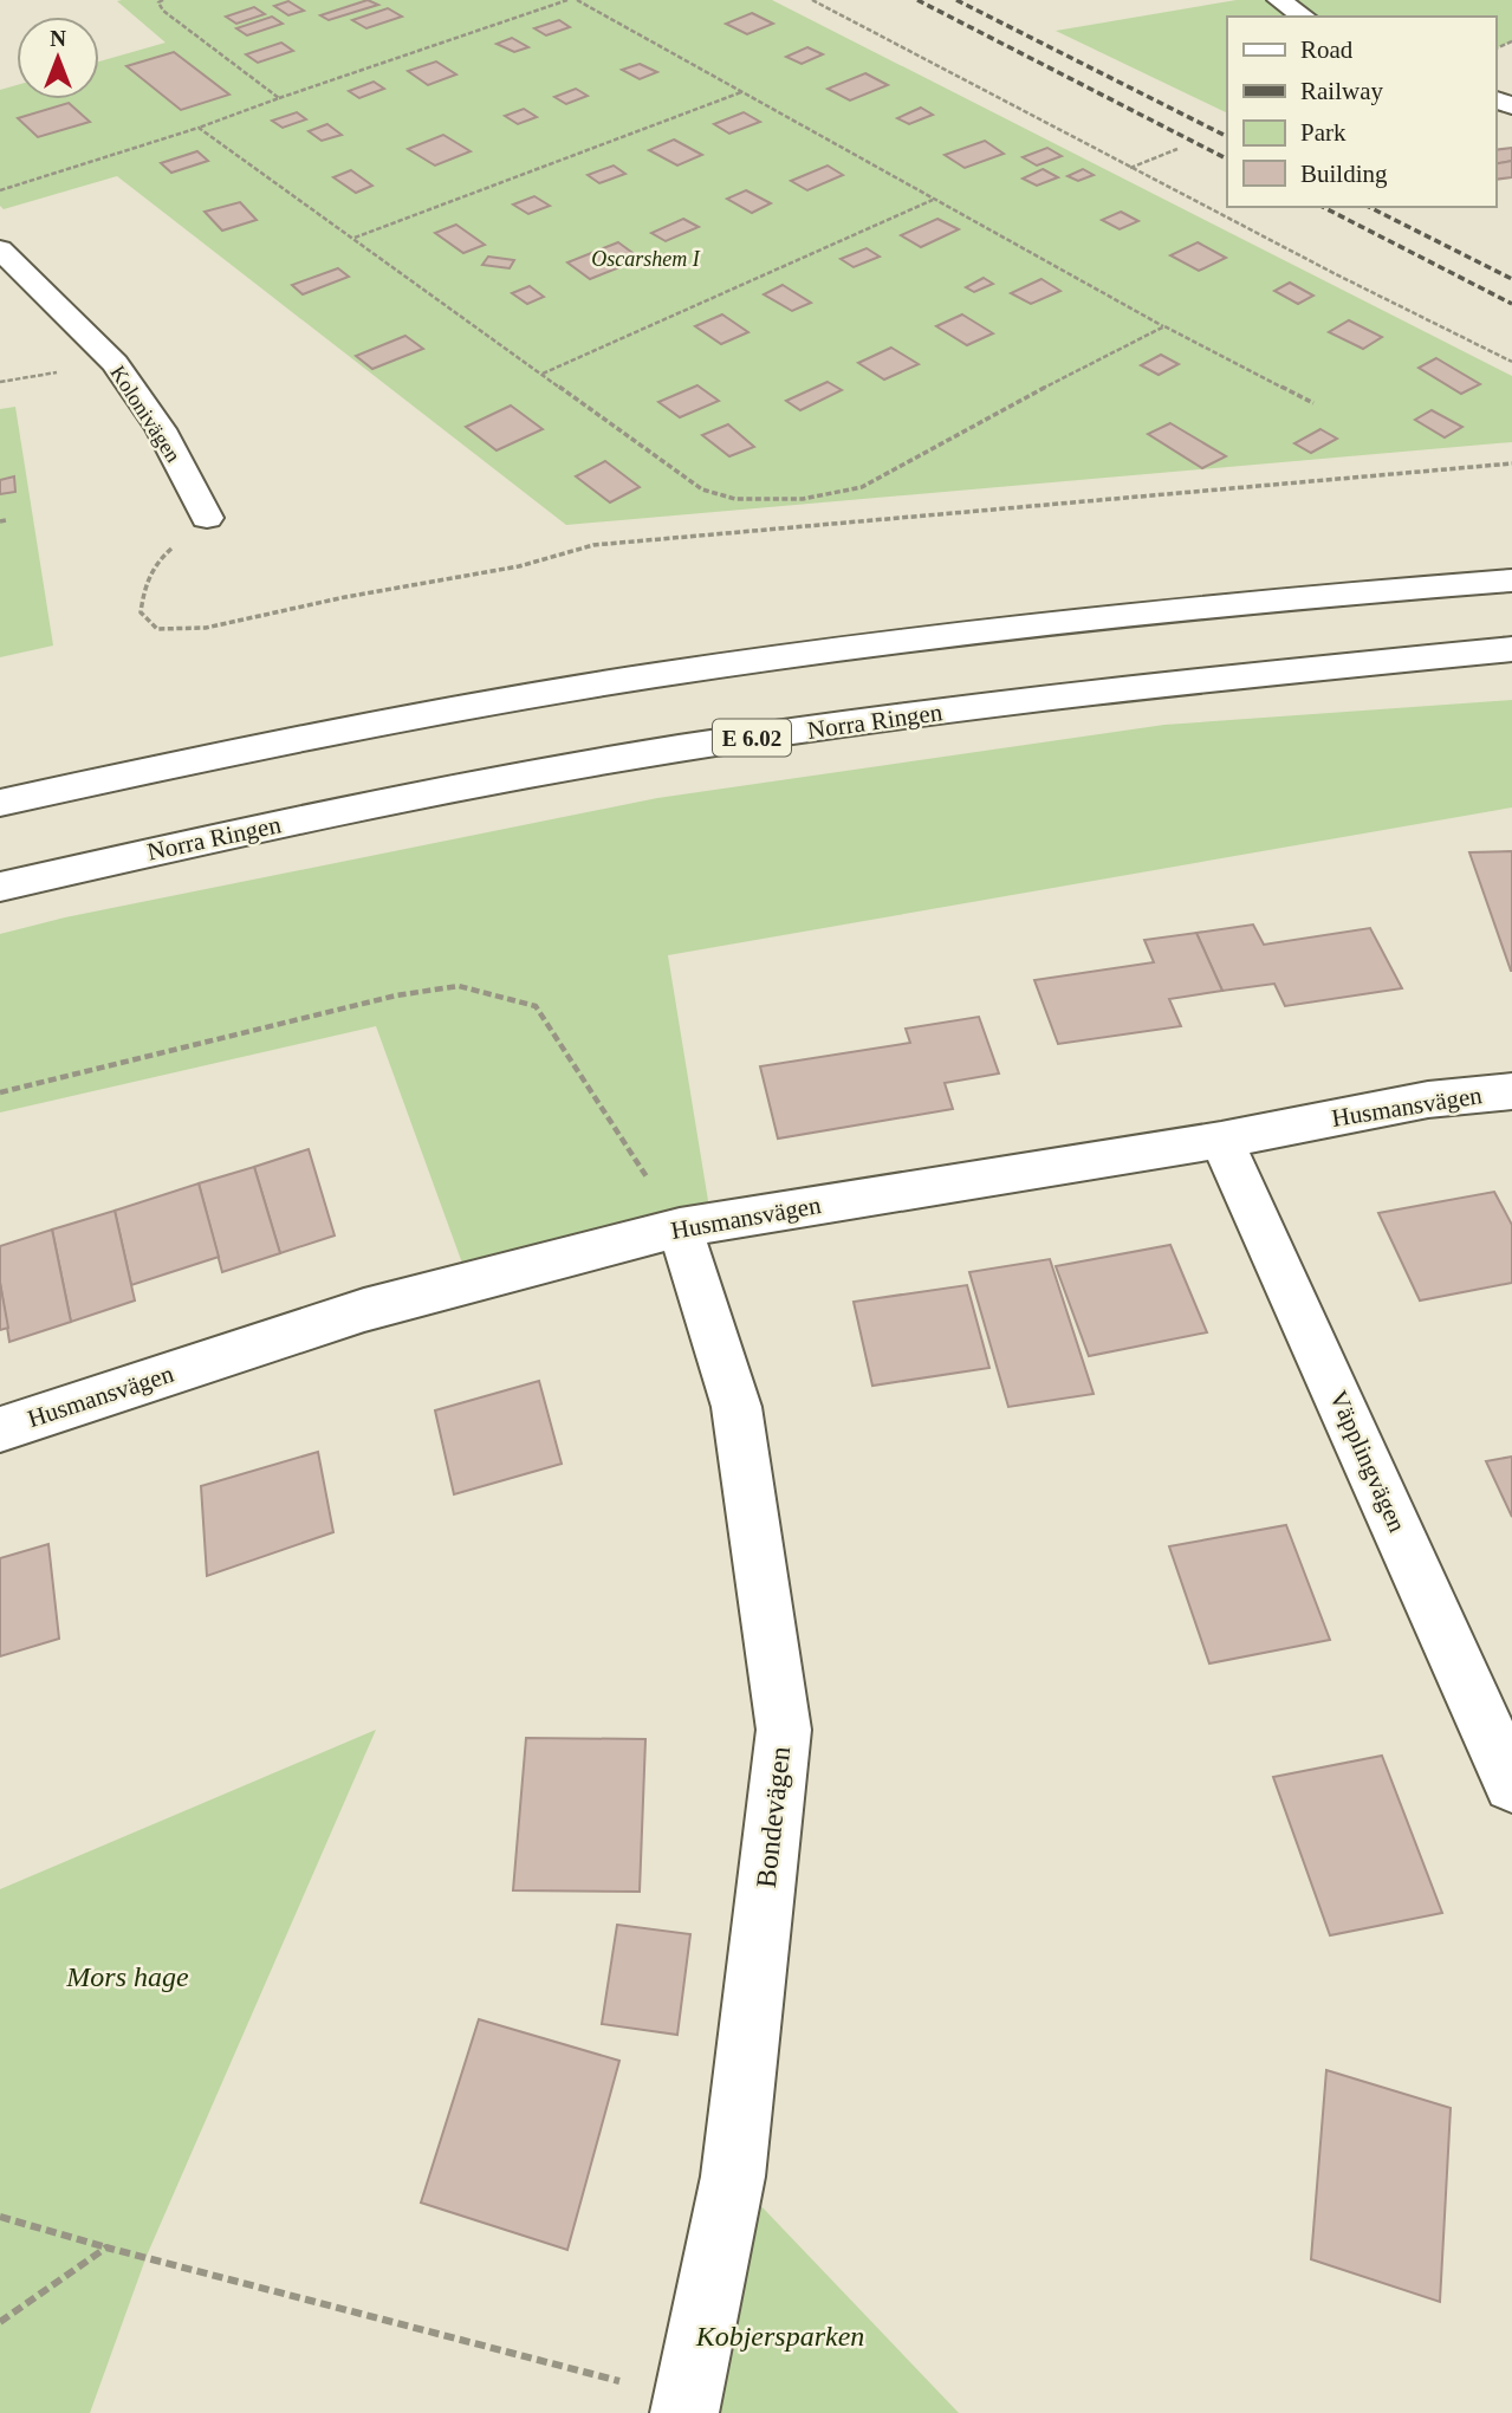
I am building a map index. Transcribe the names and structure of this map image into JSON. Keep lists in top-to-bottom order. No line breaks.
{"streets":{"street":["Kolonivägen","Norra Ringen","E 6.02","Husmansvägen","Väpplingvägen","Bondevägen"]},"crossings":[["Husmansvägen","Väpplingvägen"],["Husmansvägen","Bondevägen"]],"parks":["Oscarshem I","Mors hage","Kobjersparken"],"legend":["Road","Railway","Park","Building"],"north":"top"}
